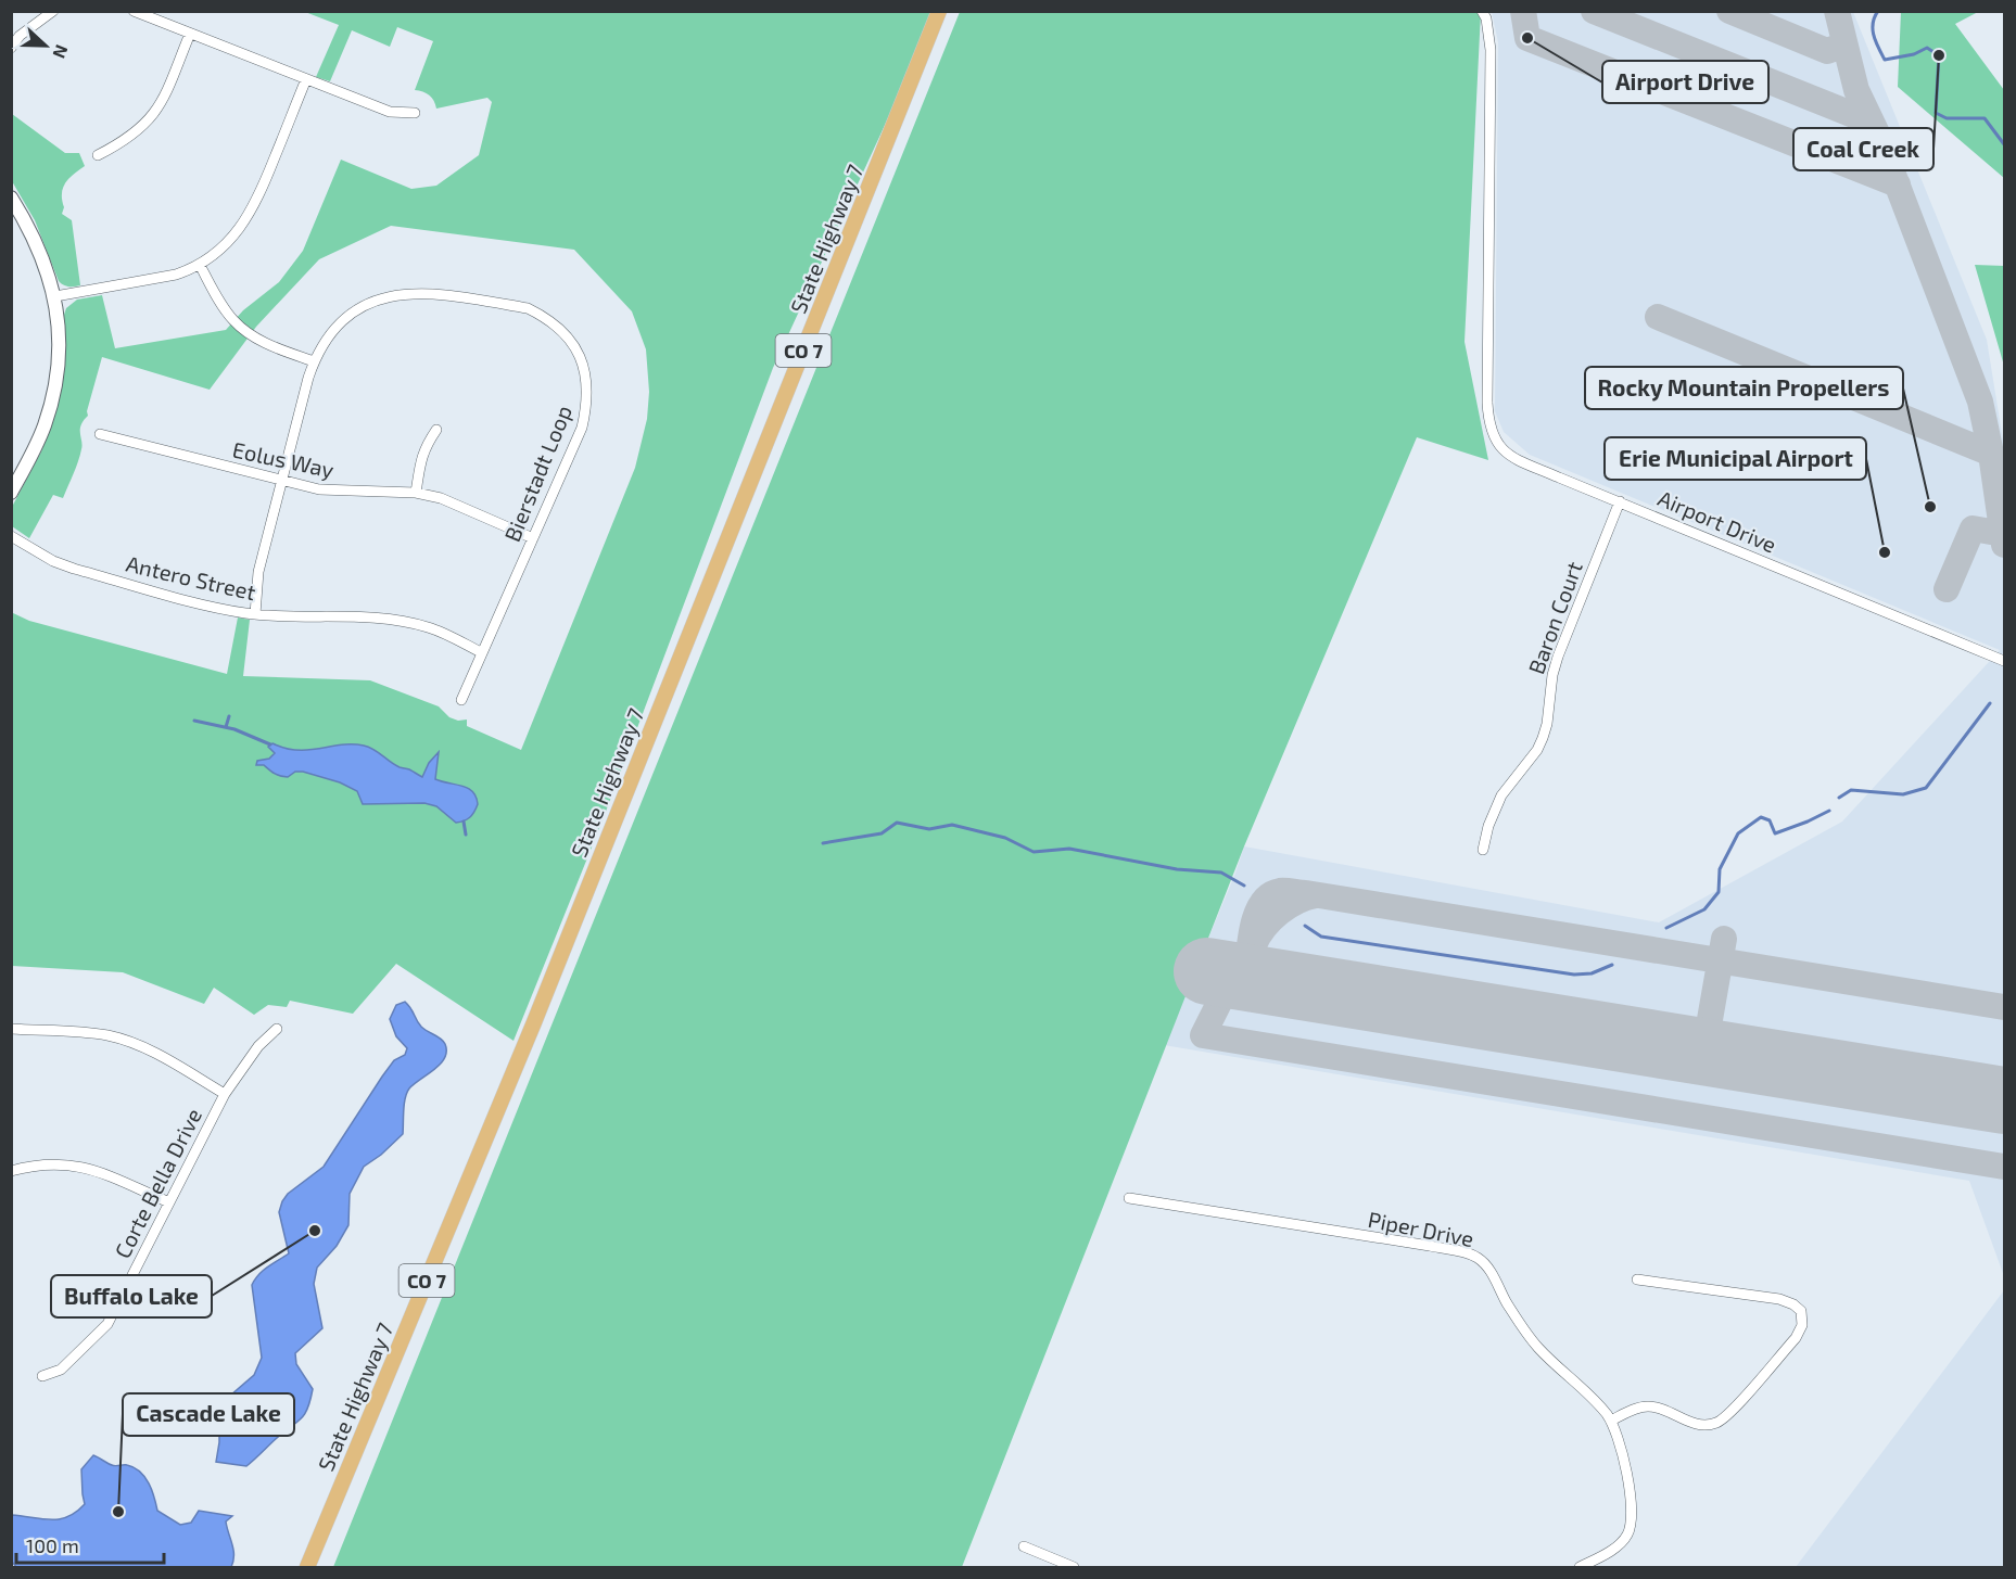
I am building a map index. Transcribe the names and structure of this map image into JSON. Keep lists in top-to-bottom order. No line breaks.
{"streets":{"main road":["State Highway 7","CO 7"],"street":["Eolus Way","Bierstadt Loop","Airport Drive","Antero Street","Baron Court","Corte Bella Drive","Piper Drive"]},"crossings":[["Eolus Way","Bierstadt Loop"],["Bierstadt Loop","Antero Street"],["Airport Drive","Baron Court"]],"places":["Airport Drive","Coal Creek","Rocky Mountain Propellers","Erie Municipal Airport","Buffalo Lake","Cascade Lake"],"scale_bar":"100 m","north":"right"}
